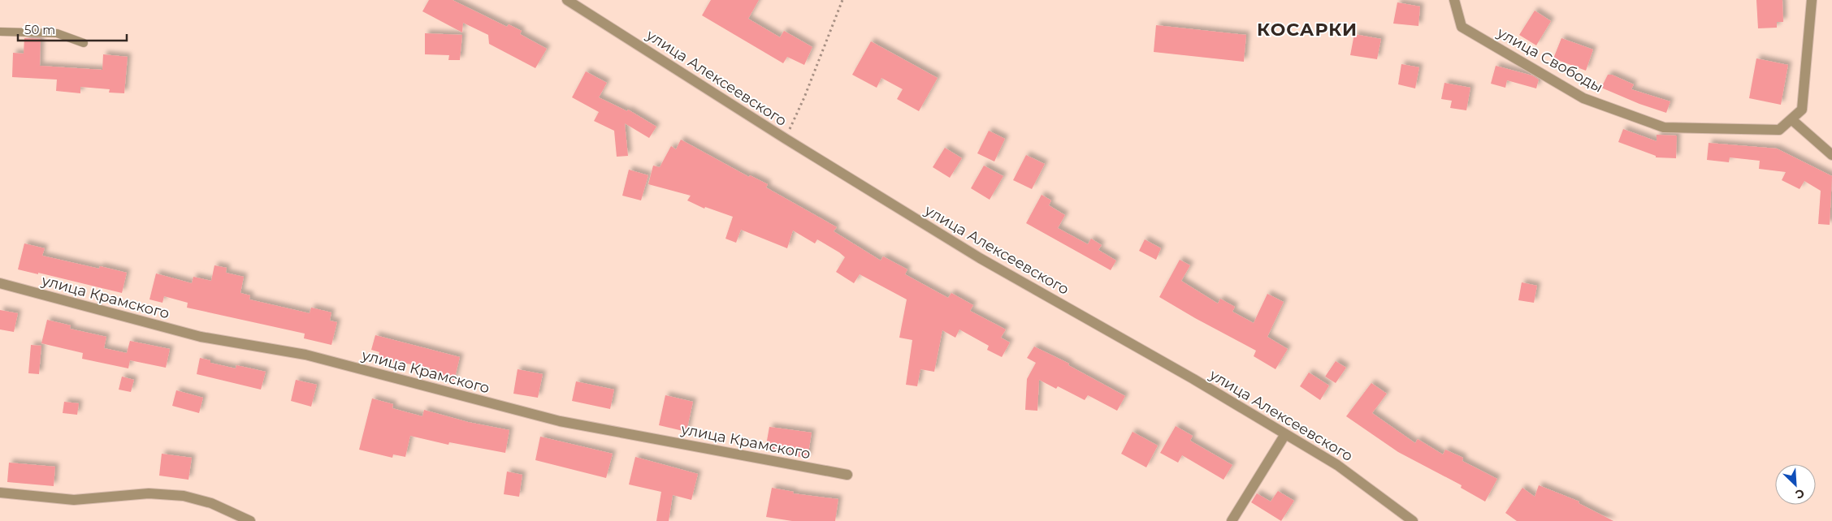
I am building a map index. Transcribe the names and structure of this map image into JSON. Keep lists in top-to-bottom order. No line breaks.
{"streets":{"street":["улица Свободы","улица Алексеевского","улица Крамского"]},"districts":["КОСАРКИ"],"scale_bar":"50 m","north":"bottom right"}
